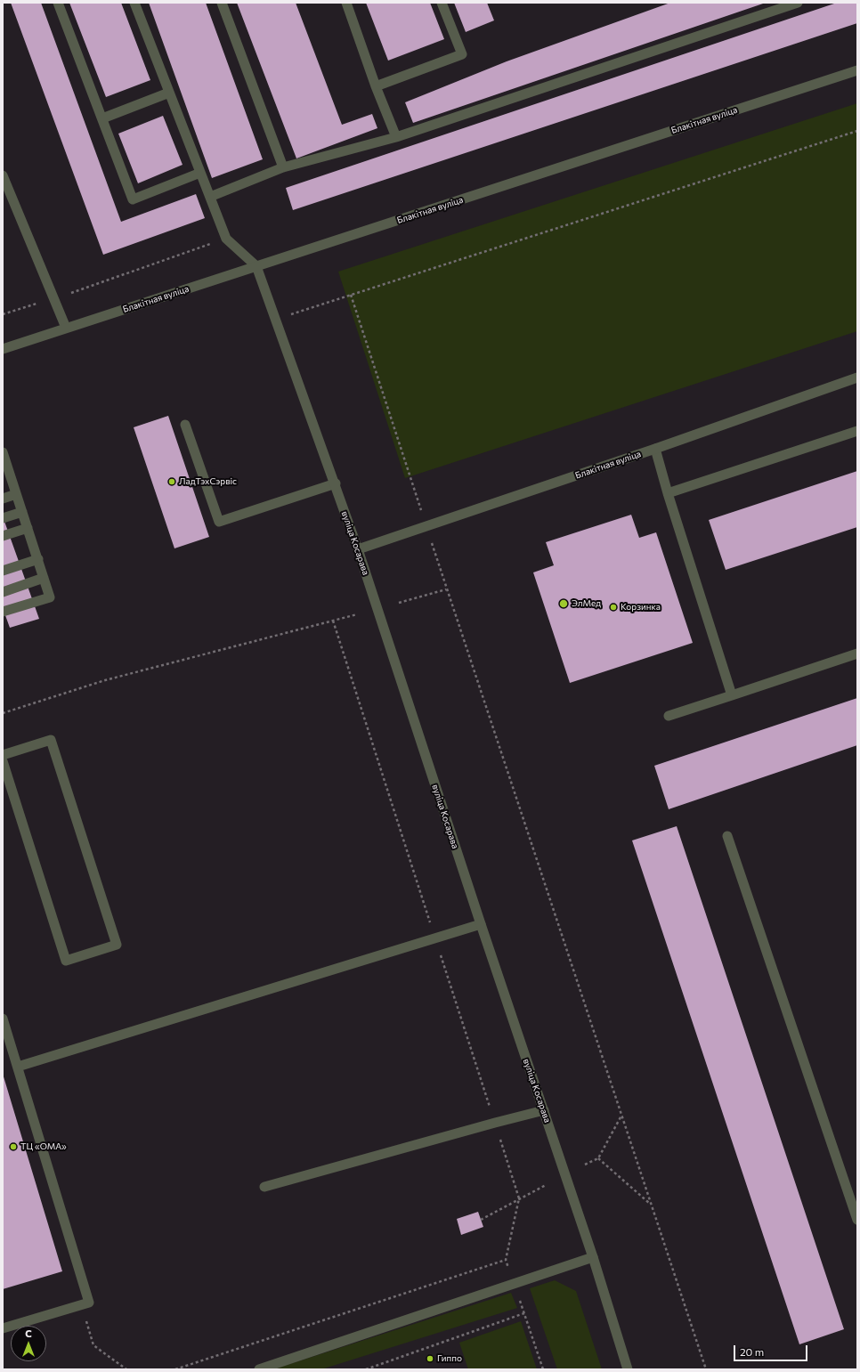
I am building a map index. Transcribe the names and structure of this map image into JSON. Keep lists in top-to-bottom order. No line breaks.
{"streets":{"street":["Блакітная вуліца","вуліца Косарава"]},"crossings":[["Блакітная вуліца","вуліца Косарава"]],"places":["ЛадТэхСэрвіс","ЭлМед","Корзинка","ТЦ «ОМА»","Гиппо"],"scale_bar":"20 m","north":"top"}
